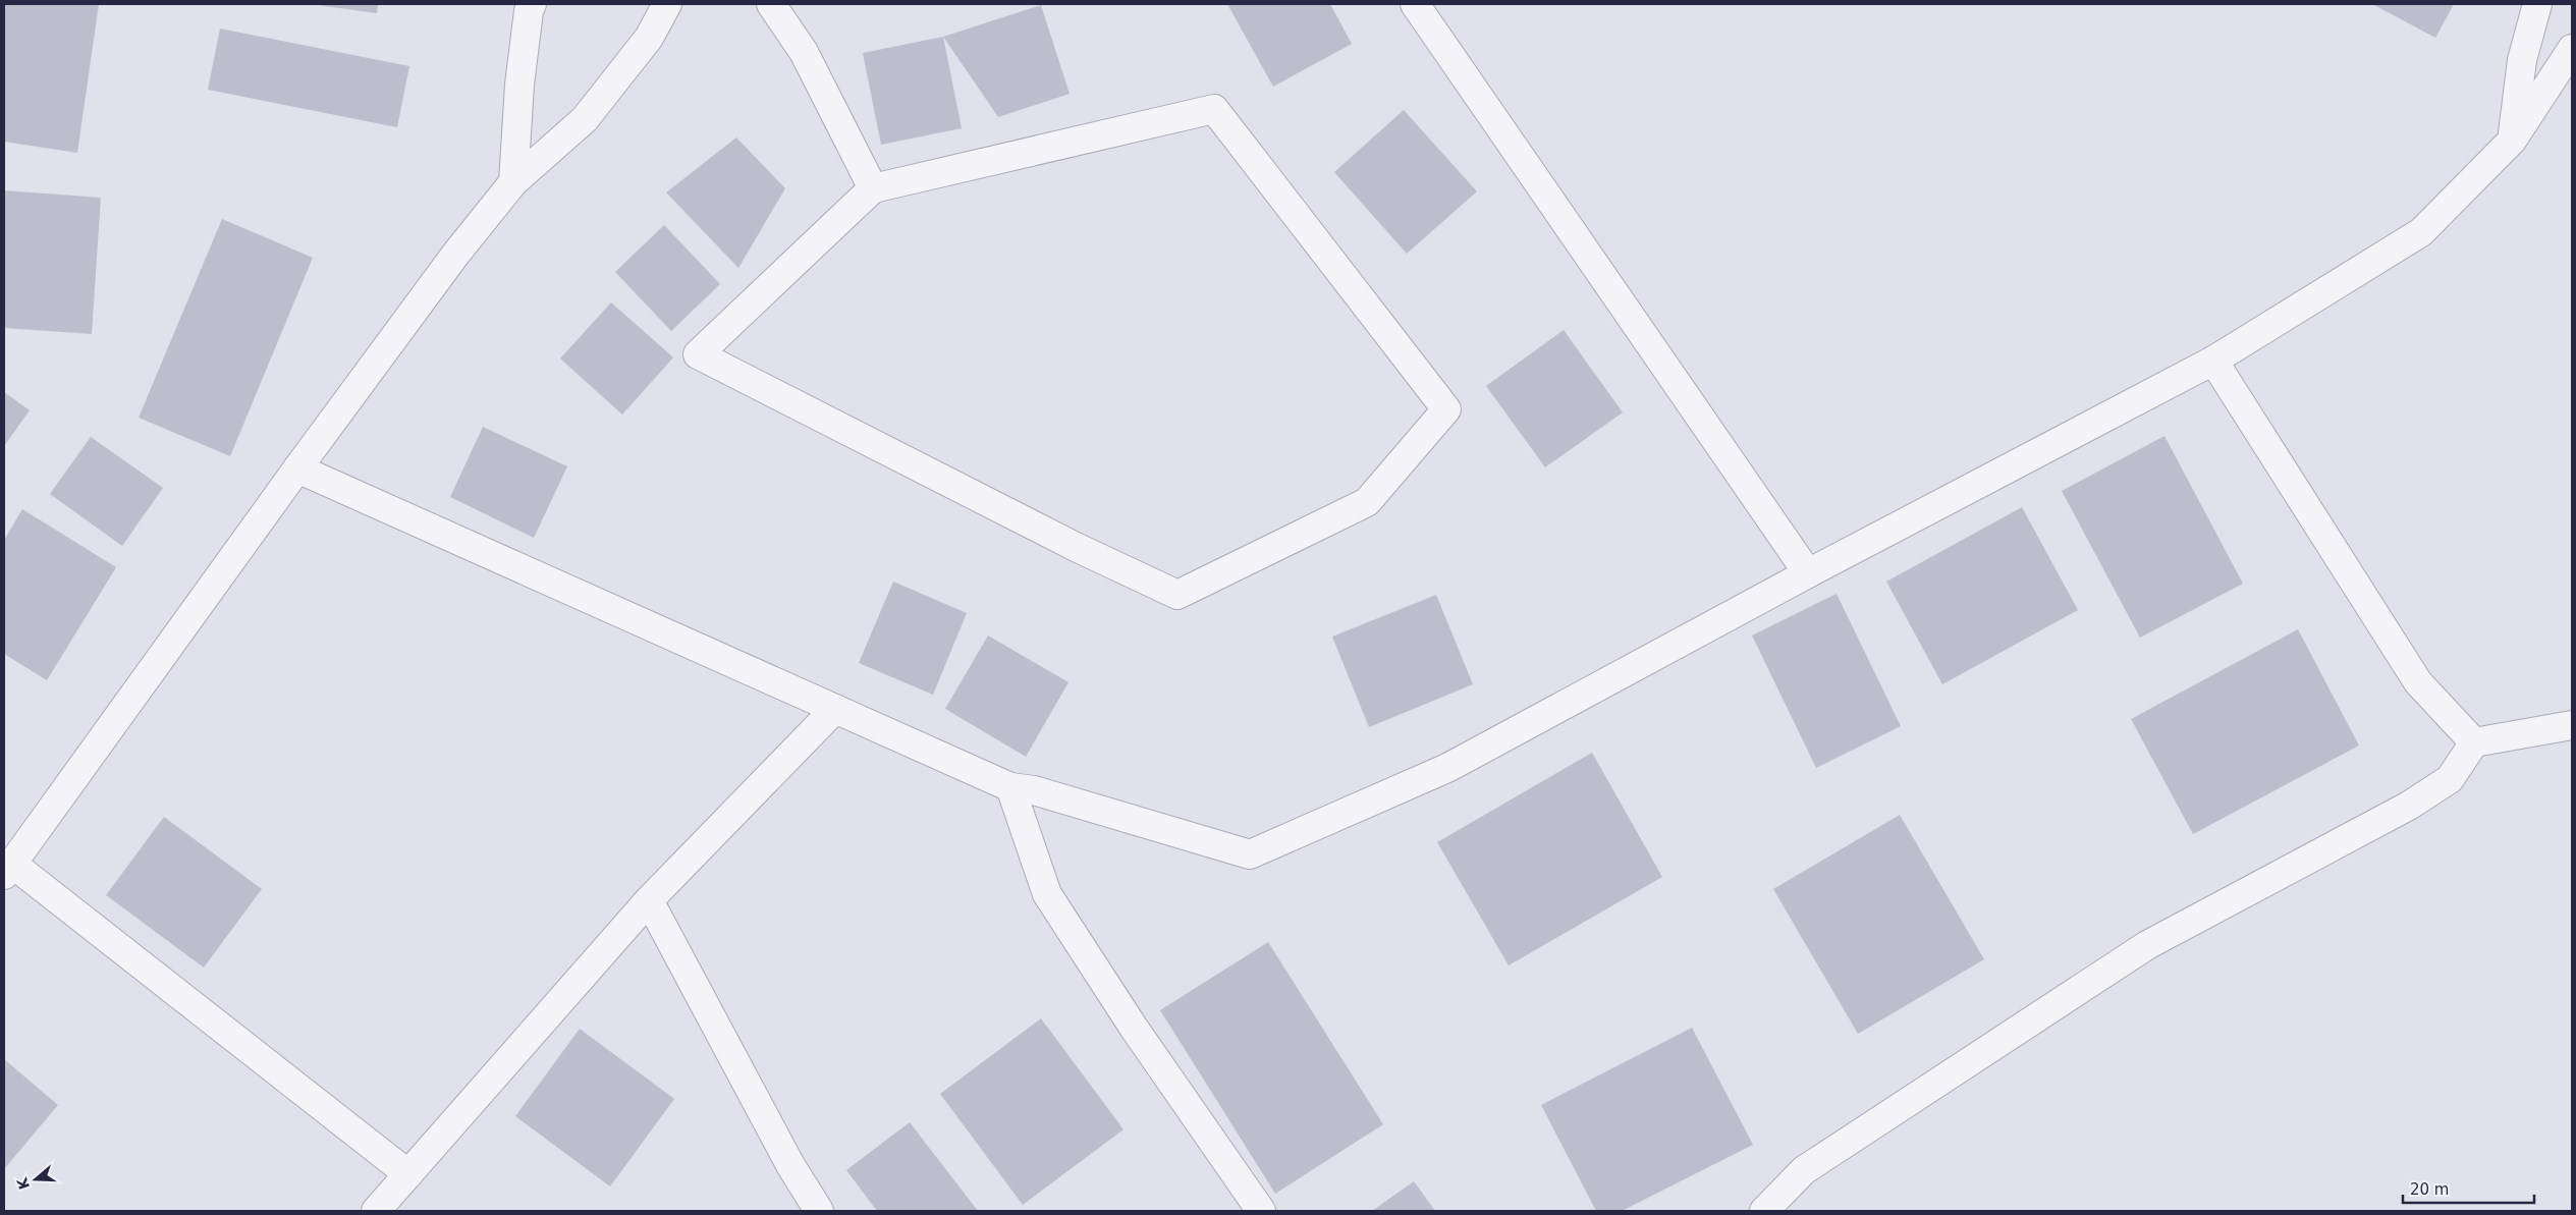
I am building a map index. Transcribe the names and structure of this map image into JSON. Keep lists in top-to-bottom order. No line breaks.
{"scale_bar":"20 m","north":"left"}
